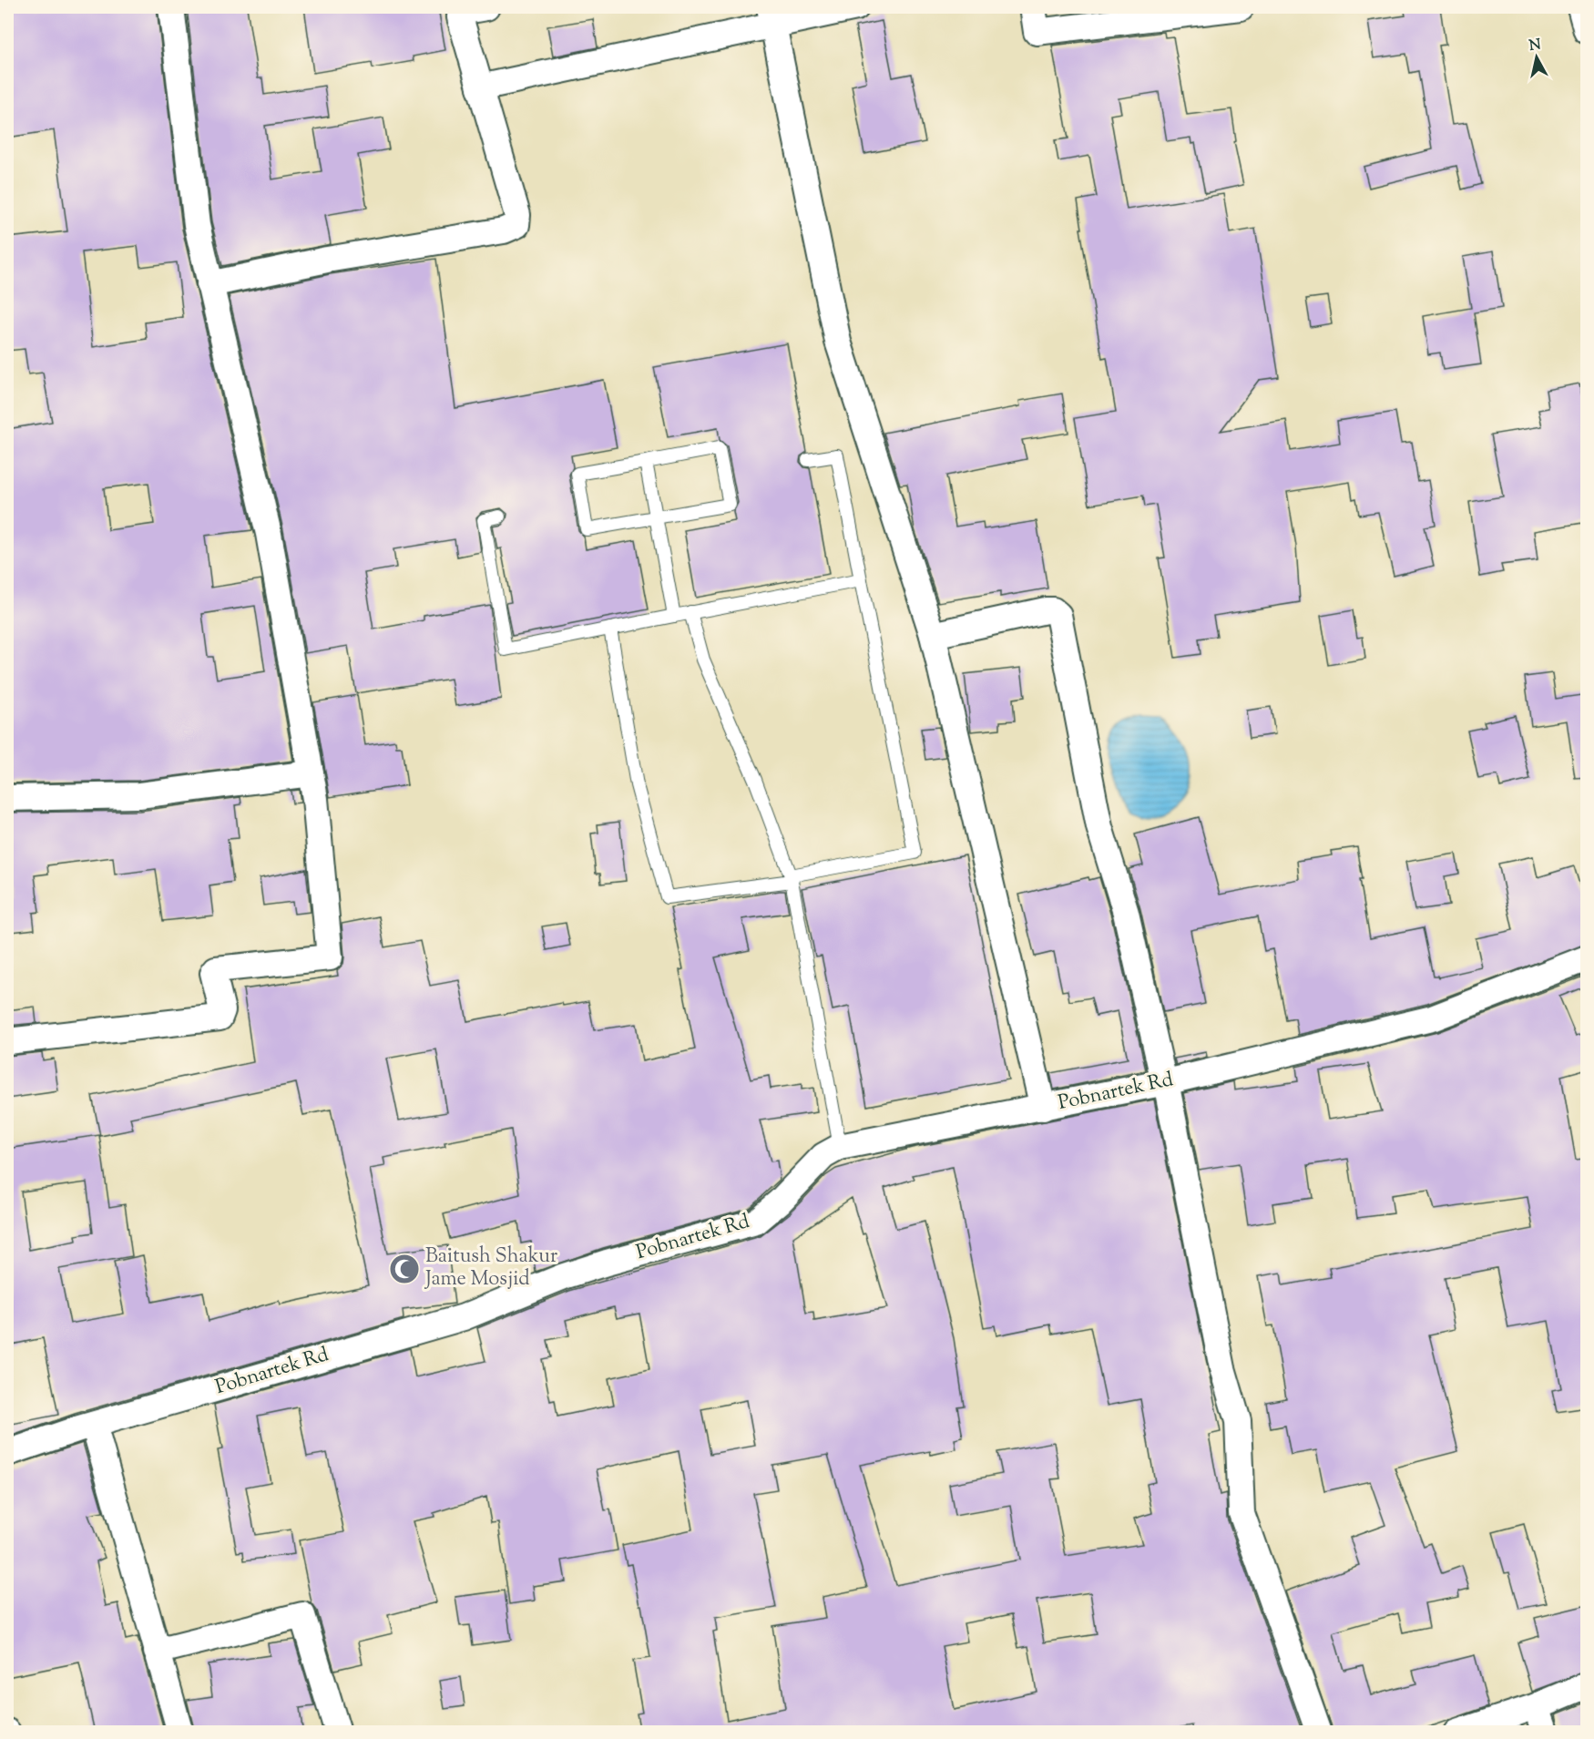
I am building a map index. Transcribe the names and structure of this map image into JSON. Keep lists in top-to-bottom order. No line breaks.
{"streets":{"street":["Pobnartek Rd"]},"places":{"mosque":["Baitush Shakur Jame Mosjid"]},"north":"top"}
